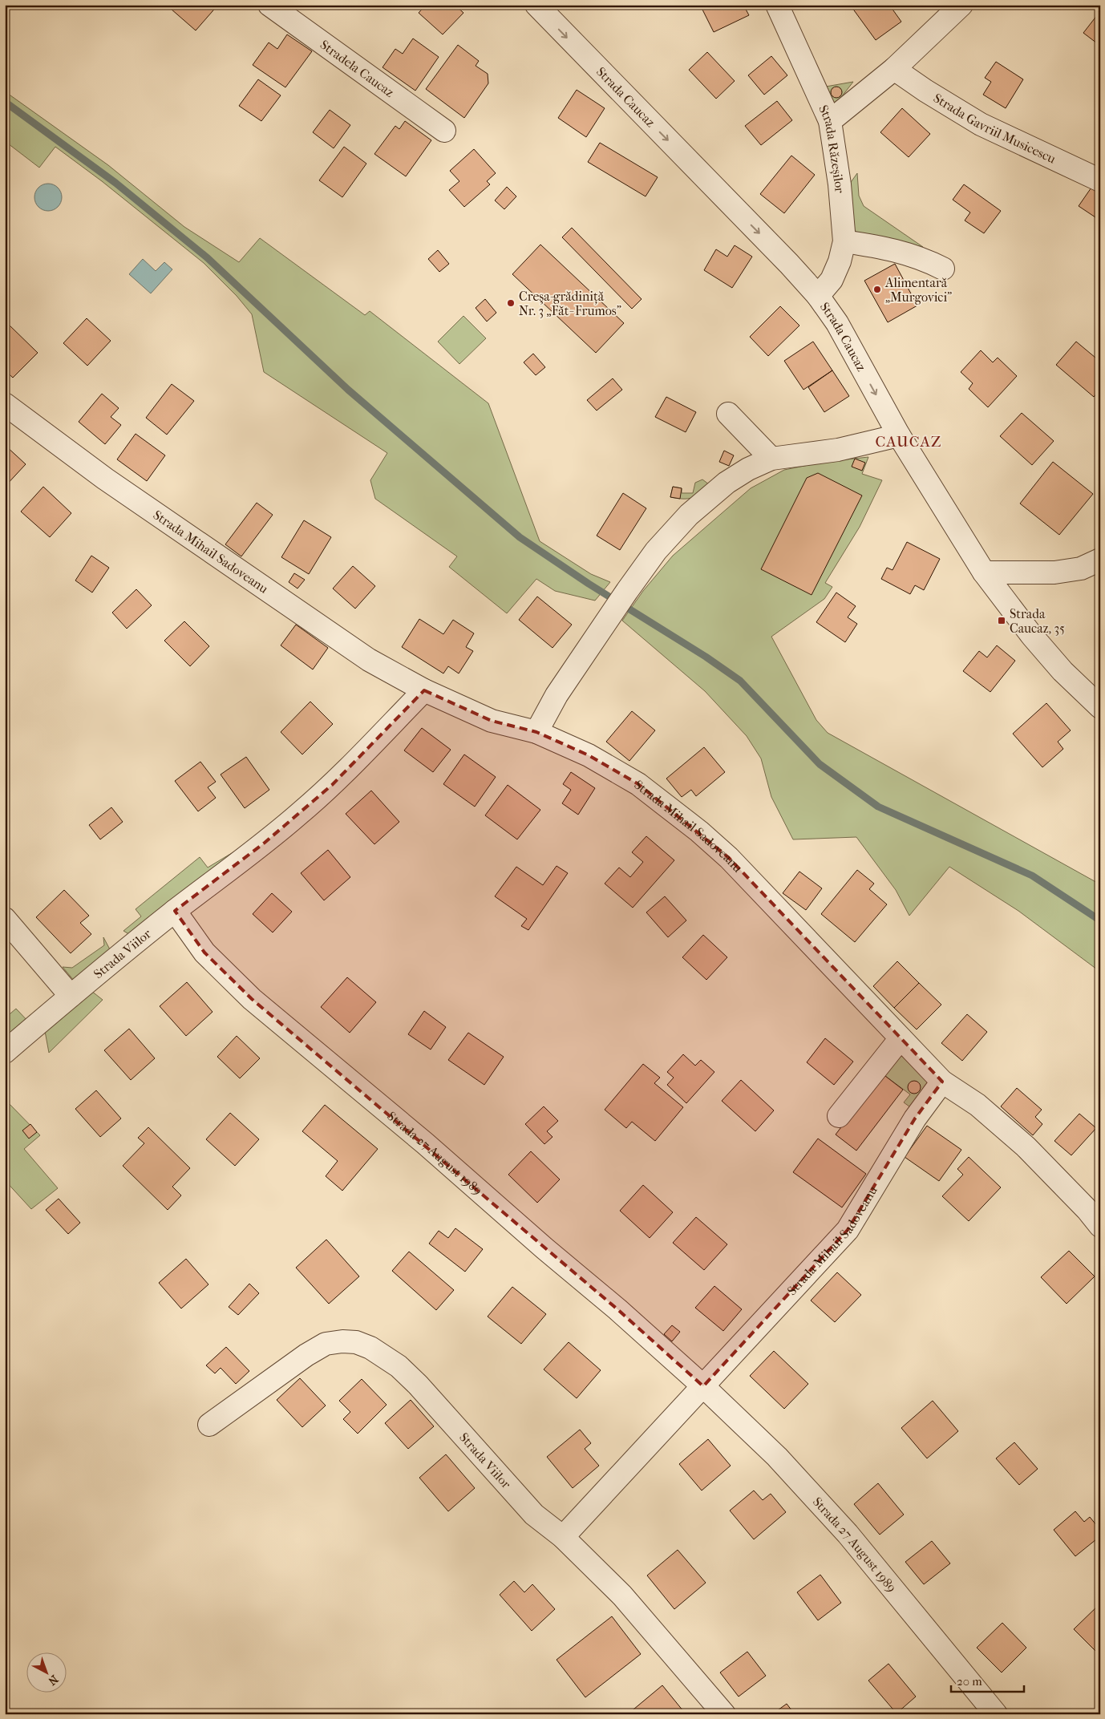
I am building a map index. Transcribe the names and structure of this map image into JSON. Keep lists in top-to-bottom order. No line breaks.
{"streets":{"street":["Stradela Caucaz","Strada Caucaz","Strada Gavriil Musicescu","Strada Răzeșilor","Strada Mihail Sadoveanu","Strada Viilor","Strada 27 August 1989"]},"crossings":[["Strada Caucaz","Strada Răzeșilor"],["Strada Mihail Sadoveanu","Strada 27 August 1989"],["Strada Viilor","Strada 27 August 1989"]],"one_way":["Strada Caucaz"],"districts":["CAUCAZ"],"places":{"other":["Alimentară „Murgovici”","Creşa-grădiniţă Nr. 3 „Făt- Frumos”"],"transit":["Strada Caucaz, 35"]},"scale_bar":"20 m","north":"bottom right"}
